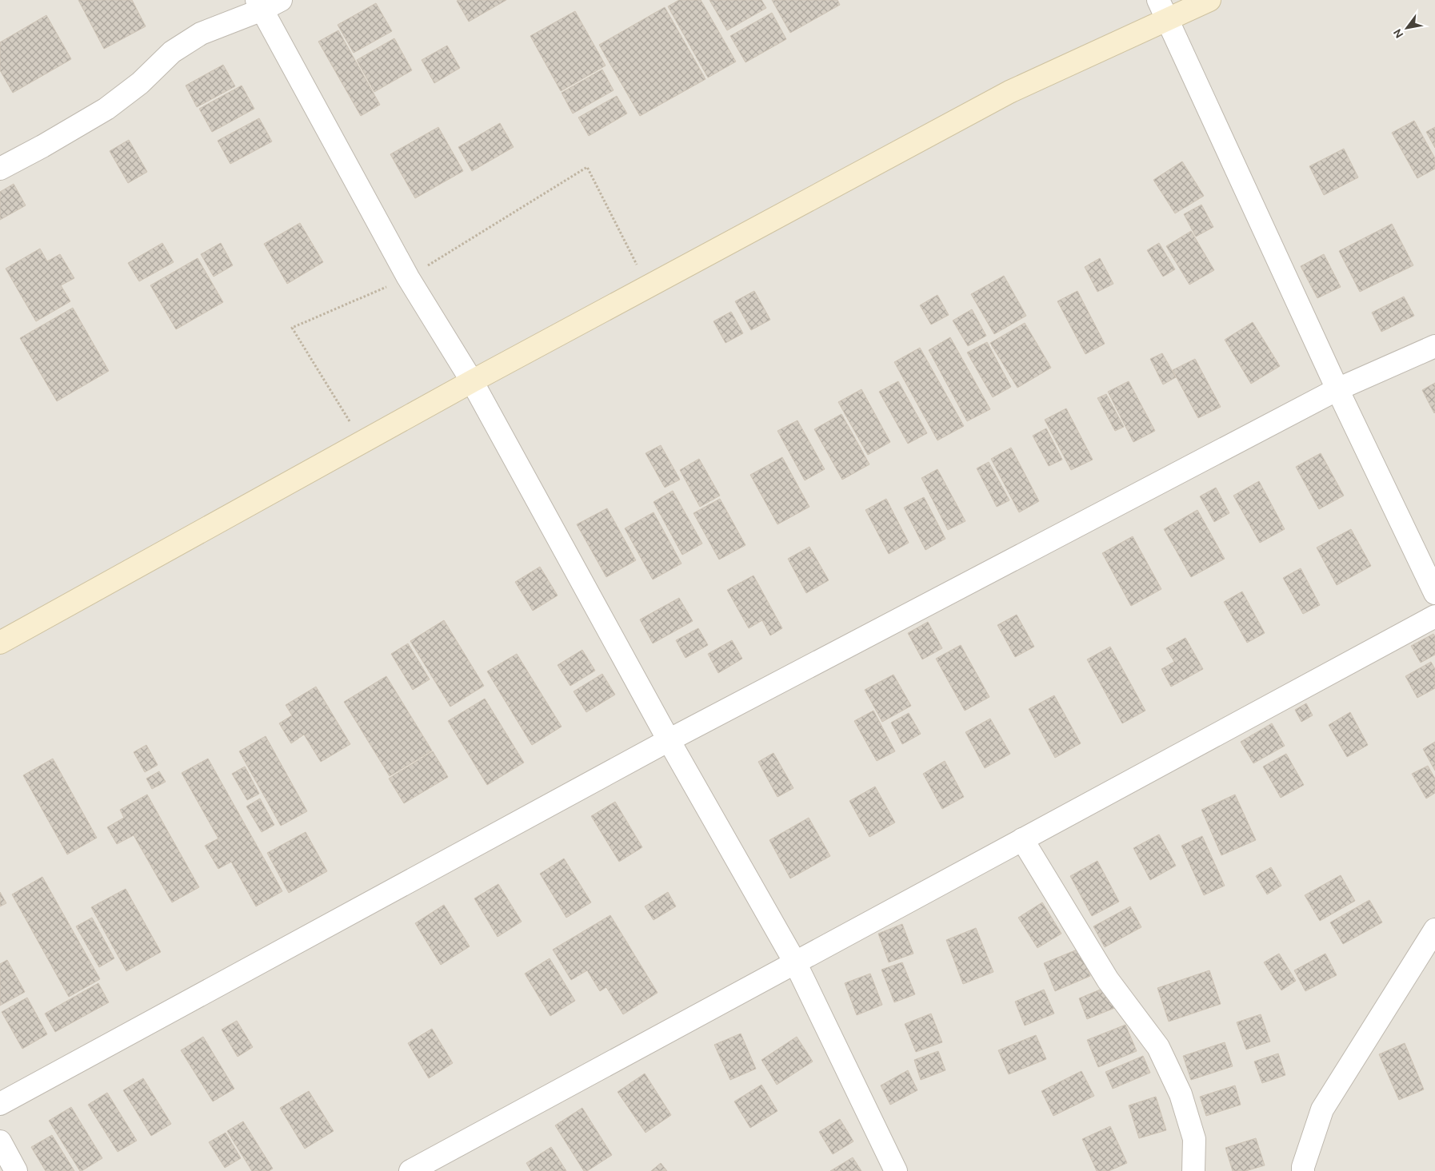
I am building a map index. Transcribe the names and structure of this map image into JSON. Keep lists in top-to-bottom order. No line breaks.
{"north":"bottom left"}
